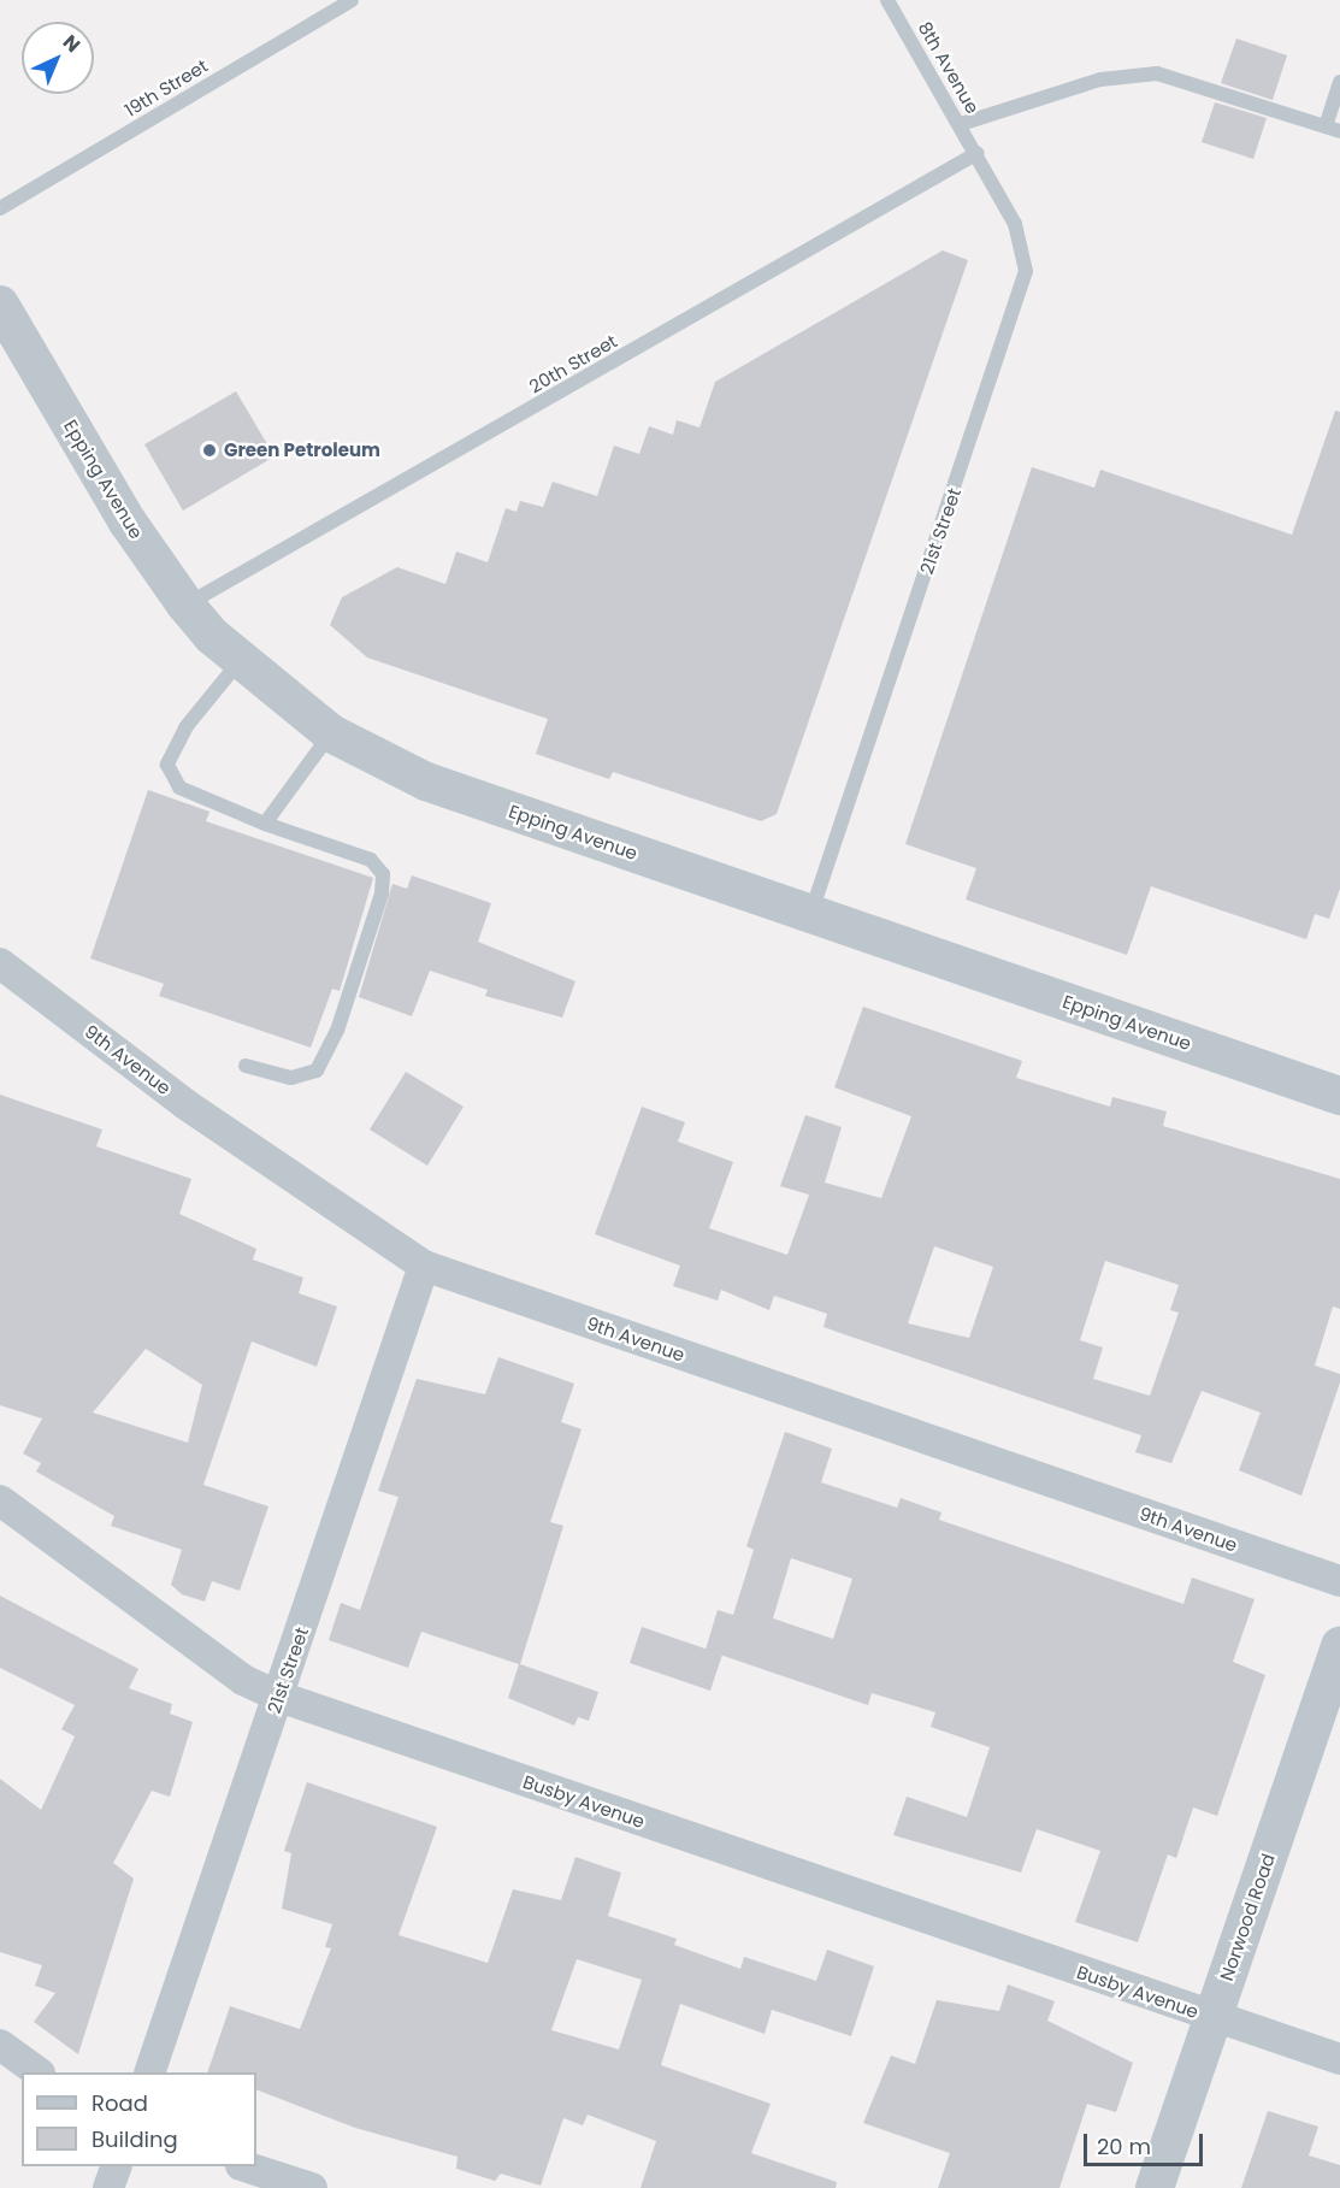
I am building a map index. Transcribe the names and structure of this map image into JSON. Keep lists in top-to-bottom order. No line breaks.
{"streets":{"street":["Epping Avenue","21st Street","9th Avenue","Busby Avenue","Norwood Road"],"lane":["8th Avenue","19th Street","20th Street"]},"crossings":[["8th Avenue","20th Street"],["8th Avenue","21st Street"],["20th Street","Epping Avenue"],["20th Street","21st Street"],["Epping Avenue","21st Street"],["21st Street","9th Avenue"],["21st Street","Busby Avenue"],["Busby Avenue","Norwood Road"]],"places":["Green Petroleum"],"legend":["Road","Building"],"scale_bar":"20 m","north":"top right"}
